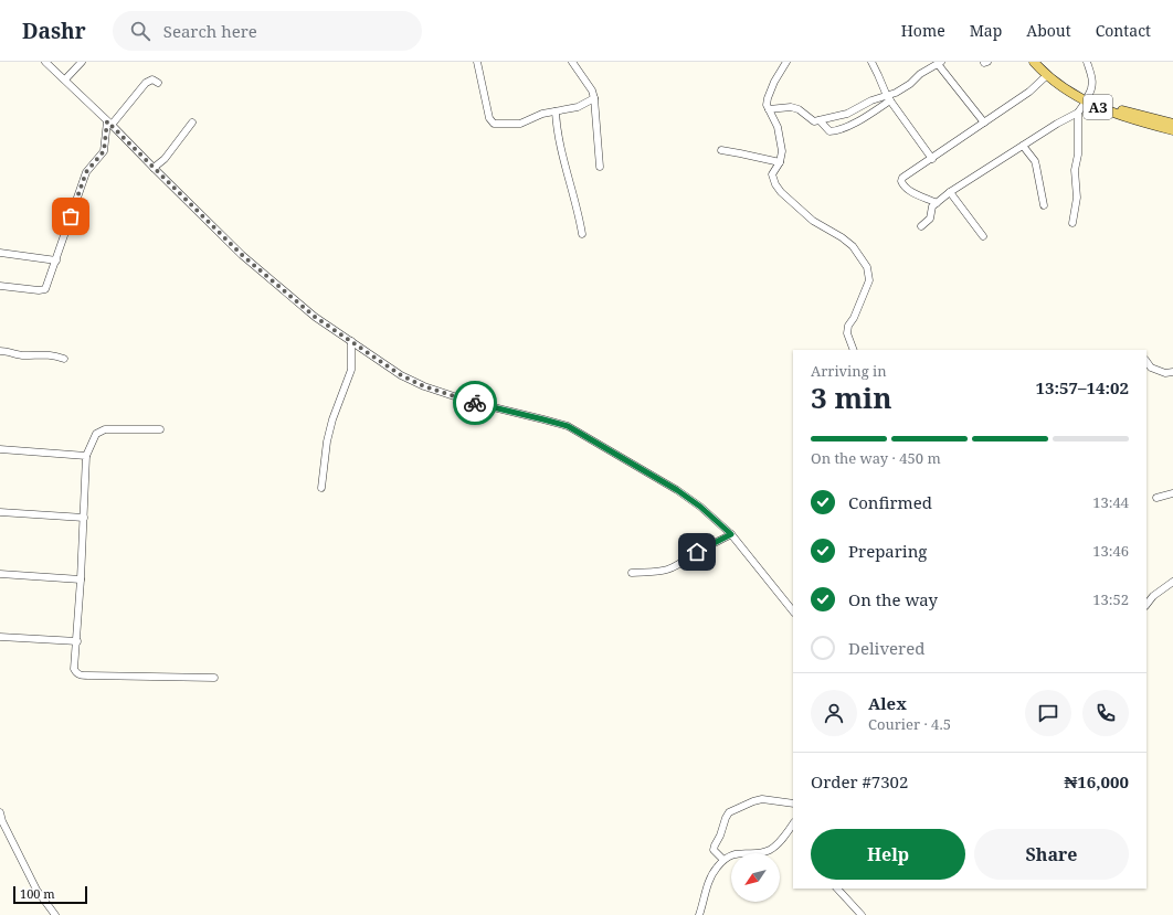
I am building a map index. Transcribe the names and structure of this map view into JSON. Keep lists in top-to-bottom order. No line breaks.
{"streets":{"main road":["A3"]},"scale_bar":"100 m","north":"bottom left","page":{"header":"Dashr","search":"Search here","nav":["Home","Map","About","Contact"],"heading":["3 min","Arriving in","13:57–14:02"],"panel":["Alex","Courier · 4.5","Order #7302","₦16,000"],"bar":"On the way · 450 m","list":[["Confirmed","13:44"],["Preparing","13:46"],["On the way","13:52"],"Delivered"],"buttons":["Help","Share"],"scale":"100 m"}}
